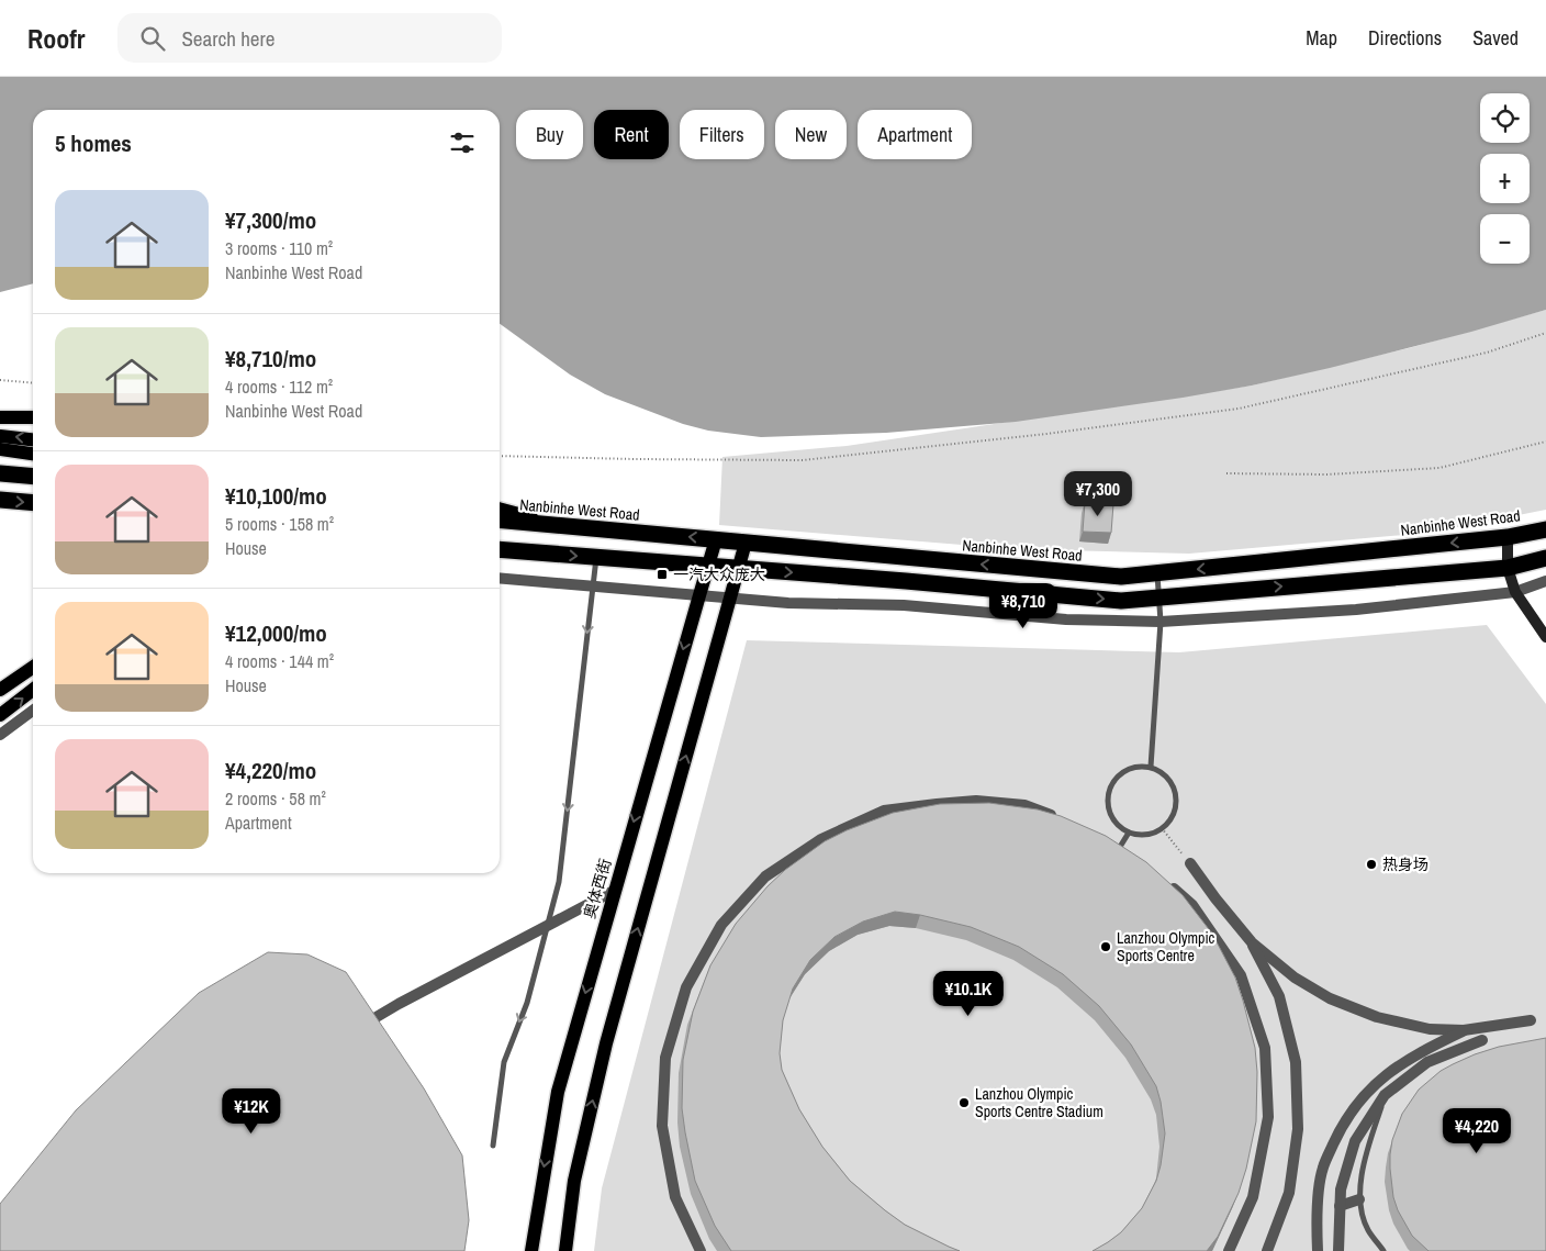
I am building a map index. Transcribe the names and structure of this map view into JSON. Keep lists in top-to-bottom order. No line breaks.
{"streets":{"highway":["Nanbinhe West Road"],"main road":["奥体西街"]},"crossings":[["Nanbinhe West Road","奥体西街"]],"places":{"transit":["一汽大众庞大"],"other":["热身场","Lanzhou Olympic Sports Centre","Lanzhou Olympic Sports Centre Stadium"]},"page":{"header":"Roofr","search":"Search here","nav":["Map","Directions","Saved"],"map_buttons":["+","−"],"chip":["Buy","Rent","Filters","New","Apartment"],"heading":"5 homes","list":[{"name":"¥7,300/mo","note":"3 rooms · 110 m² · Nanbinhe West Road"},{"name":"¥8,710/mo","note":"4 rooms · 112 m² · Nanbinhe West Road"},{"name":"¥10,100/mo","note":"5 rooms · 158 m² · House"},{"name":"¥12,000/mo","note":"4 rooms · 144 m² · House"},{"name":"¥4,220/mo","note":"2 rooms · 58 m² · Apartment"}],"price":["¥7,300","¥8,710","¥10.1K","¥12K","¥4,220"]}}
